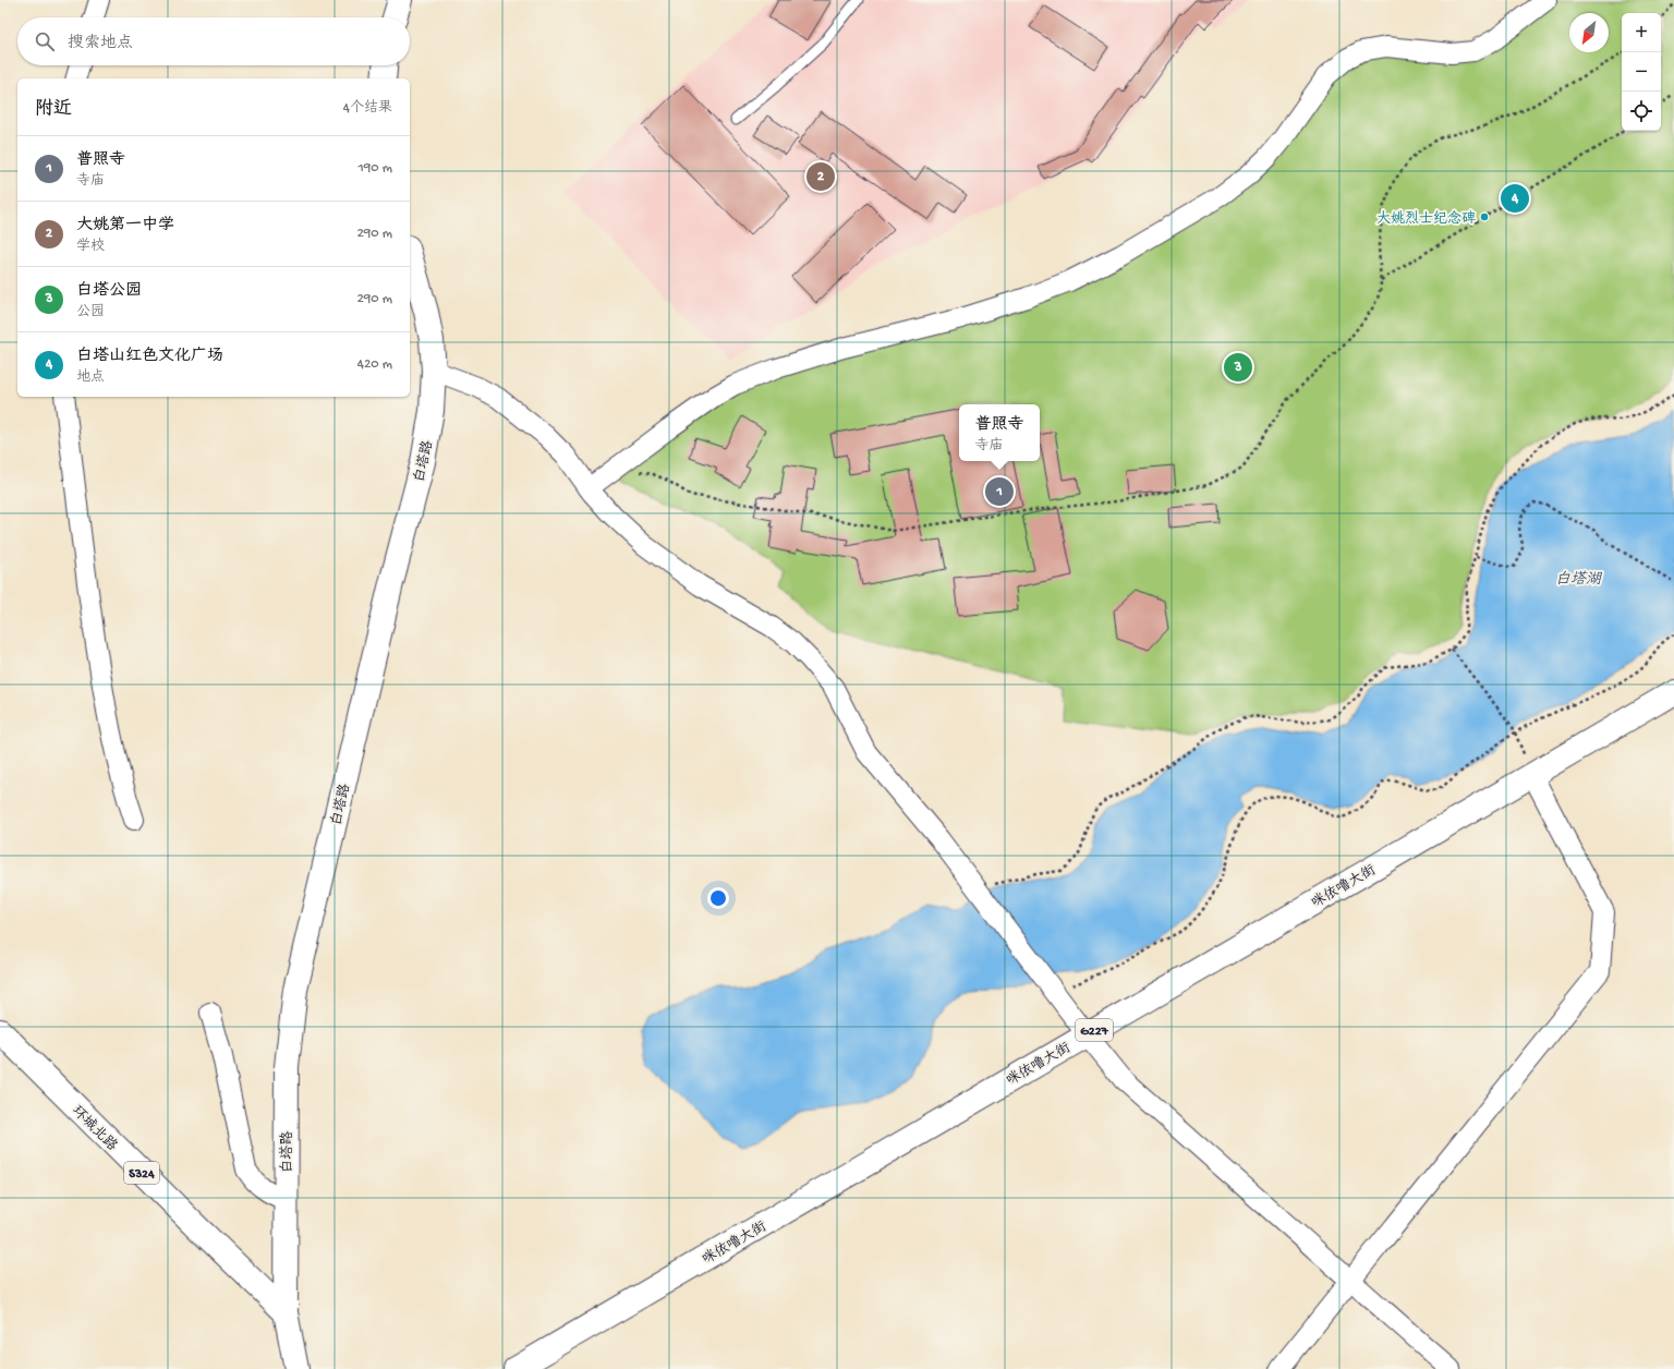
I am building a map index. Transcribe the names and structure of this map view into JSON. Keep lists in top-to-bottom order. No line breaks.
{"streets":{"main road":["白塔路","咪依噜大街","G227","环城北路","S324"]},"crossings":[["白塔路","环城北路"]],"water":["白塔湖"],"places":["大姚烈士纪念碑"],"north":"bottom left","page":{"map_buttons":["+","−"],"search":"搜索地点","heading":["附近","4个结果"],"list":[{"mark":"1","name":"普照寺","note":"寺庙","value":"190 m"},{"mark":"2","name":"大姚第一中学","note":"学校","value":"290 m"},{"mark":"3","name":"白塔公园","note":"公园","value":"290 m"},{"mark":"4","name":"白塔山红色文化广场","note":"地点","value":"420 m"}],"pins":["2","4","3","1"],"popup":["普照寺","寺庙"]}}
